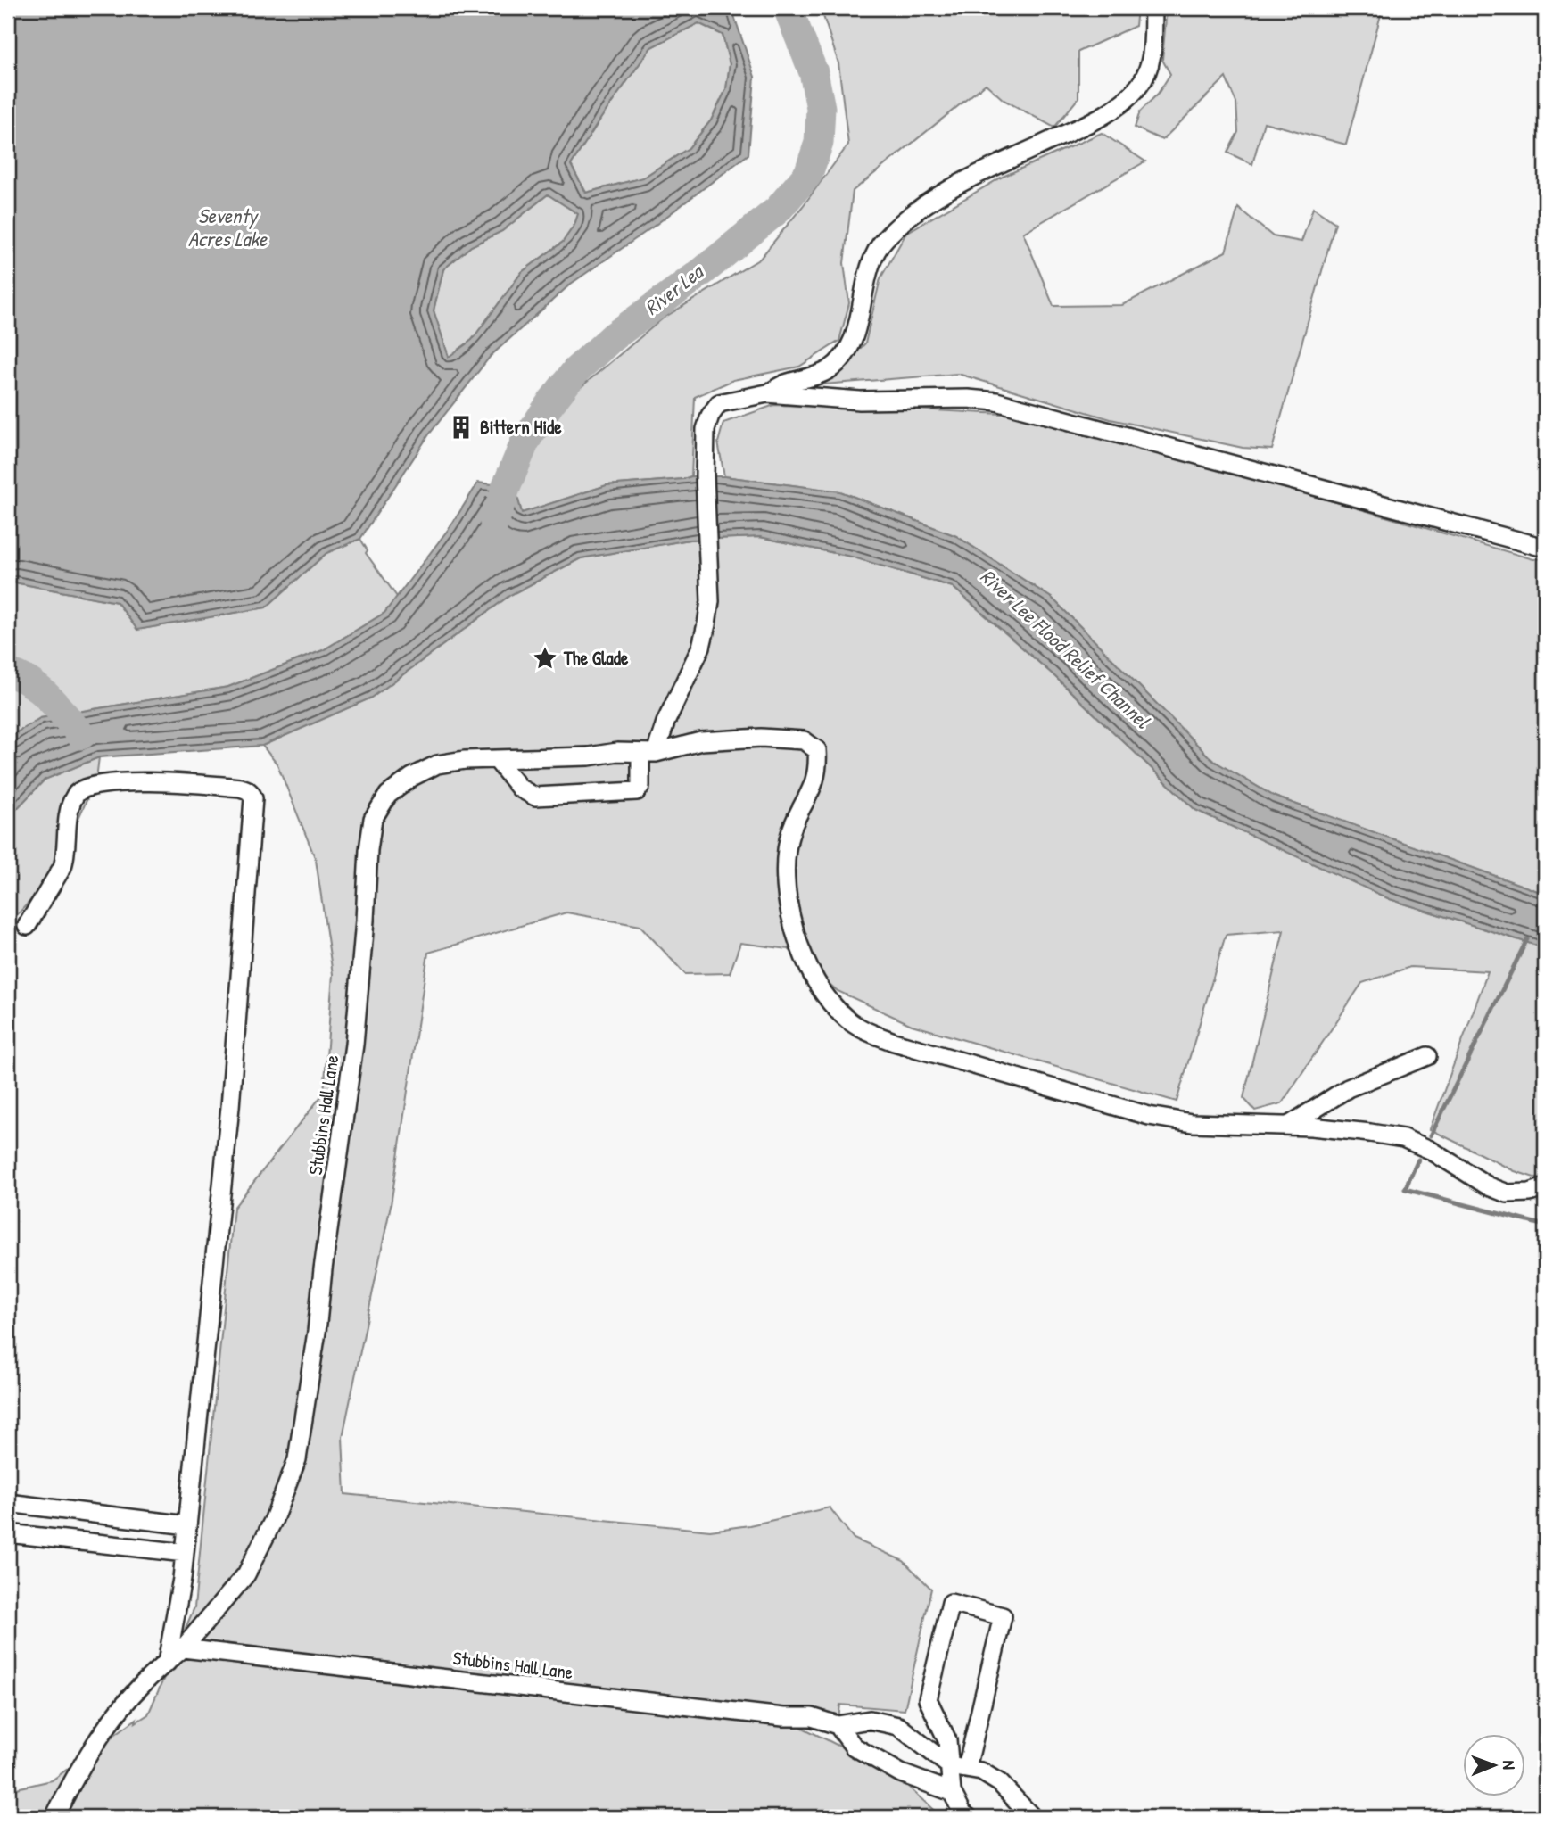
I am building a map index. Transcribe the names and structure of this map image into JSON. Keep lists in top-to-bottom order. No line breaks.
{"streets":{"lane":["Stubbins Hall Lane"]},"water":["Seventy Acres Lake","River Lea","River Lee Flood Relief Channel"],"places":{"building":["Bittern Hide"],"place":["The Glade"]},"north":"right"}
